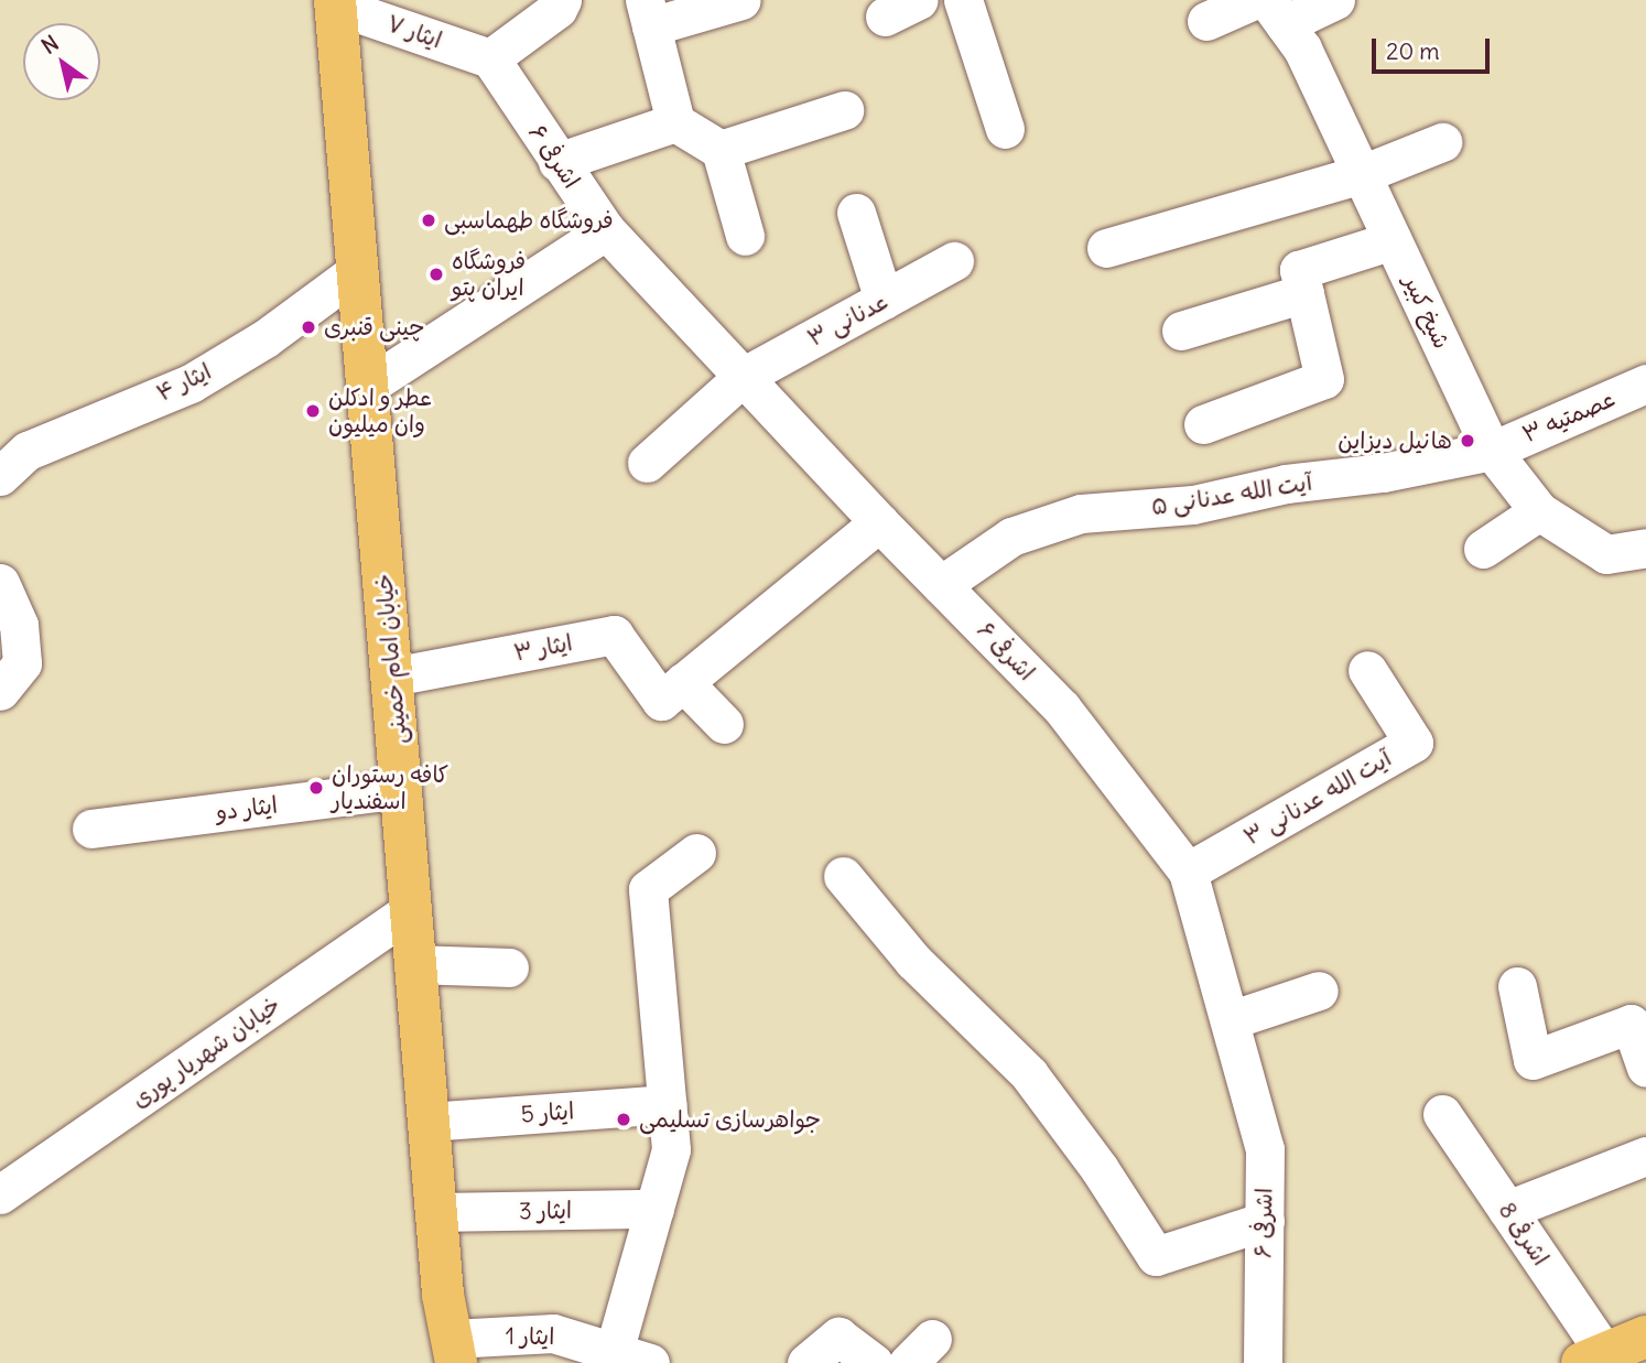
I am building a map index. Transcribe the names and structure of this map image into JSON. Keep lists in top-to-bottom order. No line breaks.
{"streets":{"main road":["خیابان امام خمینی"],"street":["ایثار ۷","اشرفی ۶","شیخ کبیر","عدنانی ۳","ایثار ۴","عصمتیه ۳","آیت الله عدنانی ۵","ایثار ۳","آیت الله عدنانی ۳","ایثار دو","خیابان شهریار پوری","ایثار 5","ایثار 3","اشرفی 8","ایثار 1"]},"crossings":[["ایثار ۷","اشرفی ۶"],["ایثار ۷","خیابان امام خمینی"],["اشرفی ۶","عدنانی ۳"],["اشرفی ۶","آیت الله عدنانی ۵"],["اشرفی ۶","آیت الله عدنانی ۳"],["شیخ کبیر","عصمتیه ۳"],["شیخ کبیر","آیت الله عدنانی ۵"],["ایثار ۴","خیابان امام خمینی"],["عصمتیه ۳","آیت الله عدنانی ۵"],["ایثار ۳","خیابان امام خمینی"],["خیابان امام خمینی","ایثار دو"],["خیابان امام خمینی","خیابان شهریار پوری"],["خیابان امام خمینی","ایثار 5"],["خیابان امام خمینی","ایثار 3"],["خیابان امام خمینی","ایثار 1"]],"places":["فروشگاه طهماسبی","فروشگاه ایران پتو","چینی قنبری","عطر و ادکلن وان میلیون","هانیل دیزاین","کافه رستوران اسفندیار","جواهرسازی تسلیمی"],"scale_bar":"20 m","north":"top left"}
